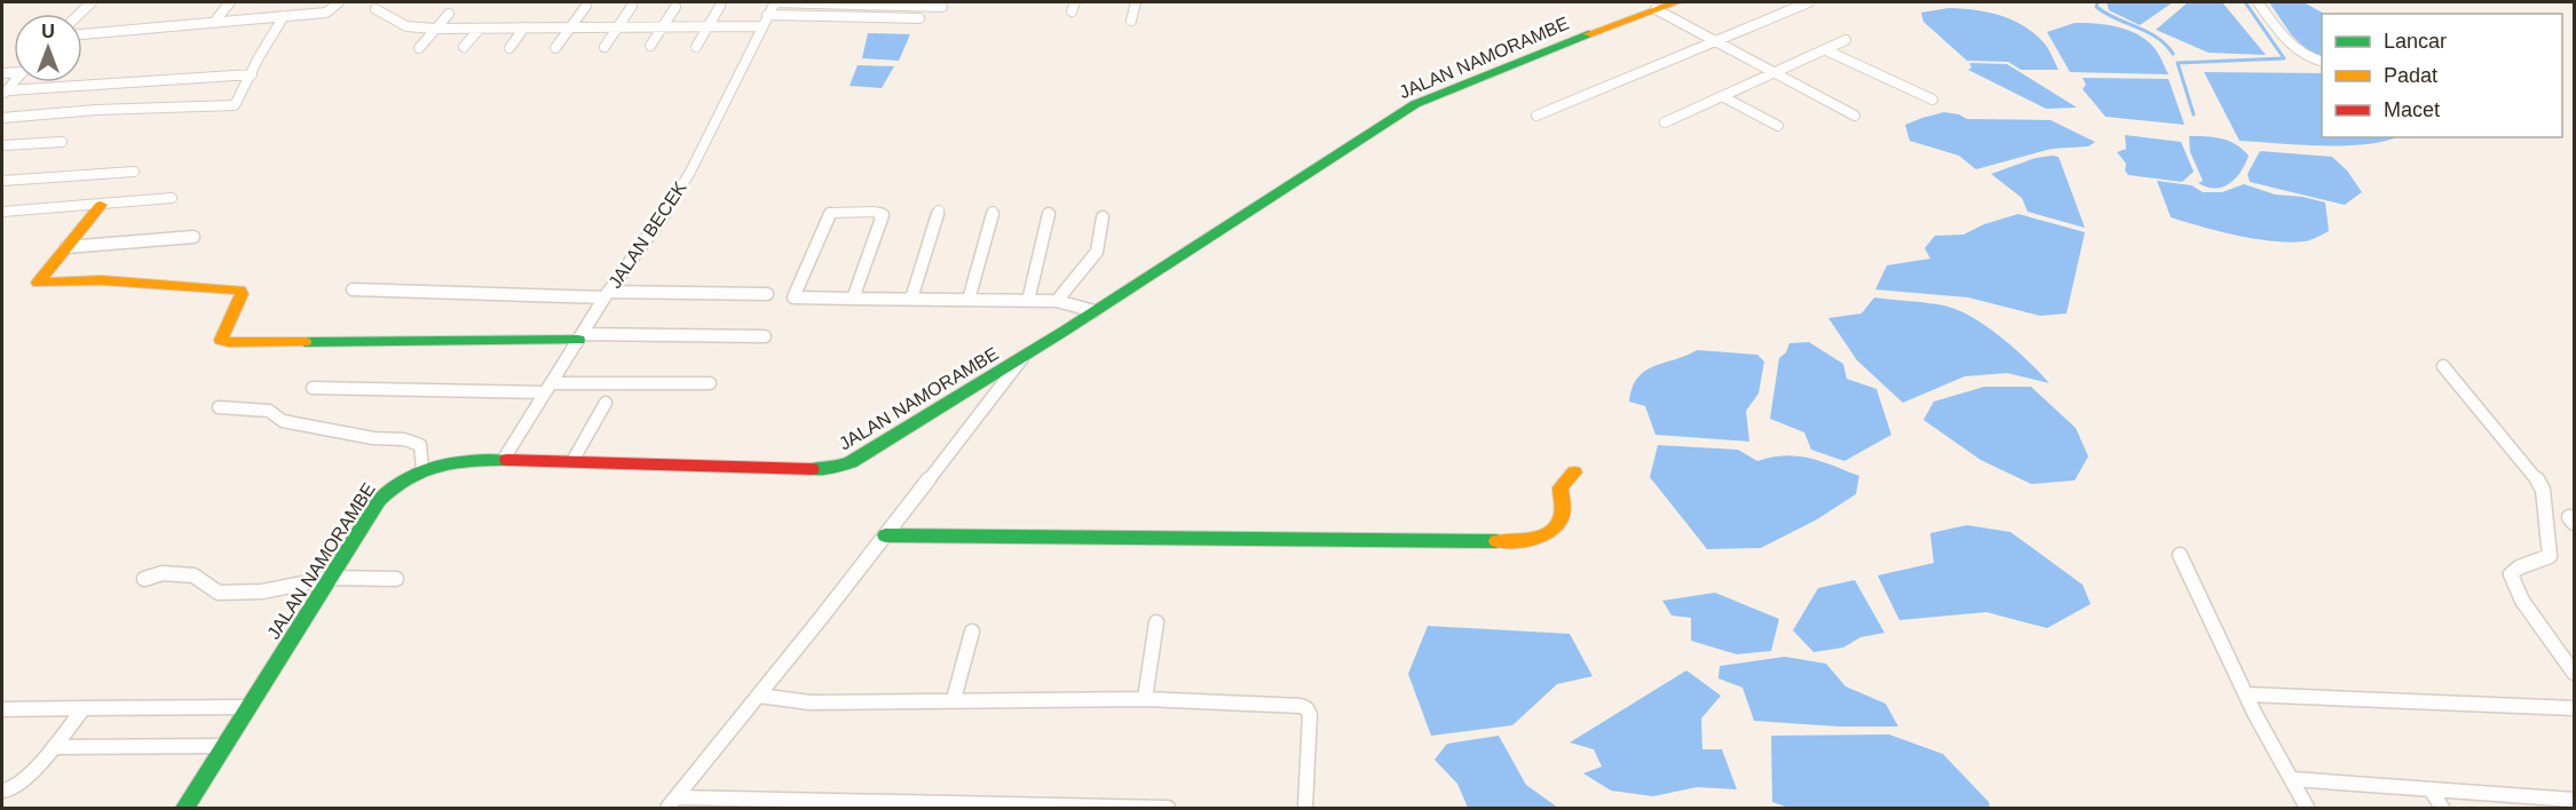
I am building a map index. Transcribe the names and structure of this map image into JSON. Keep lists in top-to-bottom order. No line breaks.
{"streets":{"main road":["JALAN NAMORAMBE"],"street":["JALAN BECEK"]},"crossings":[["JALAN NAMORAMBE","JALAN BECEK"]],"legend":["Lancar","Padat","Macet"],"north":"top"}
